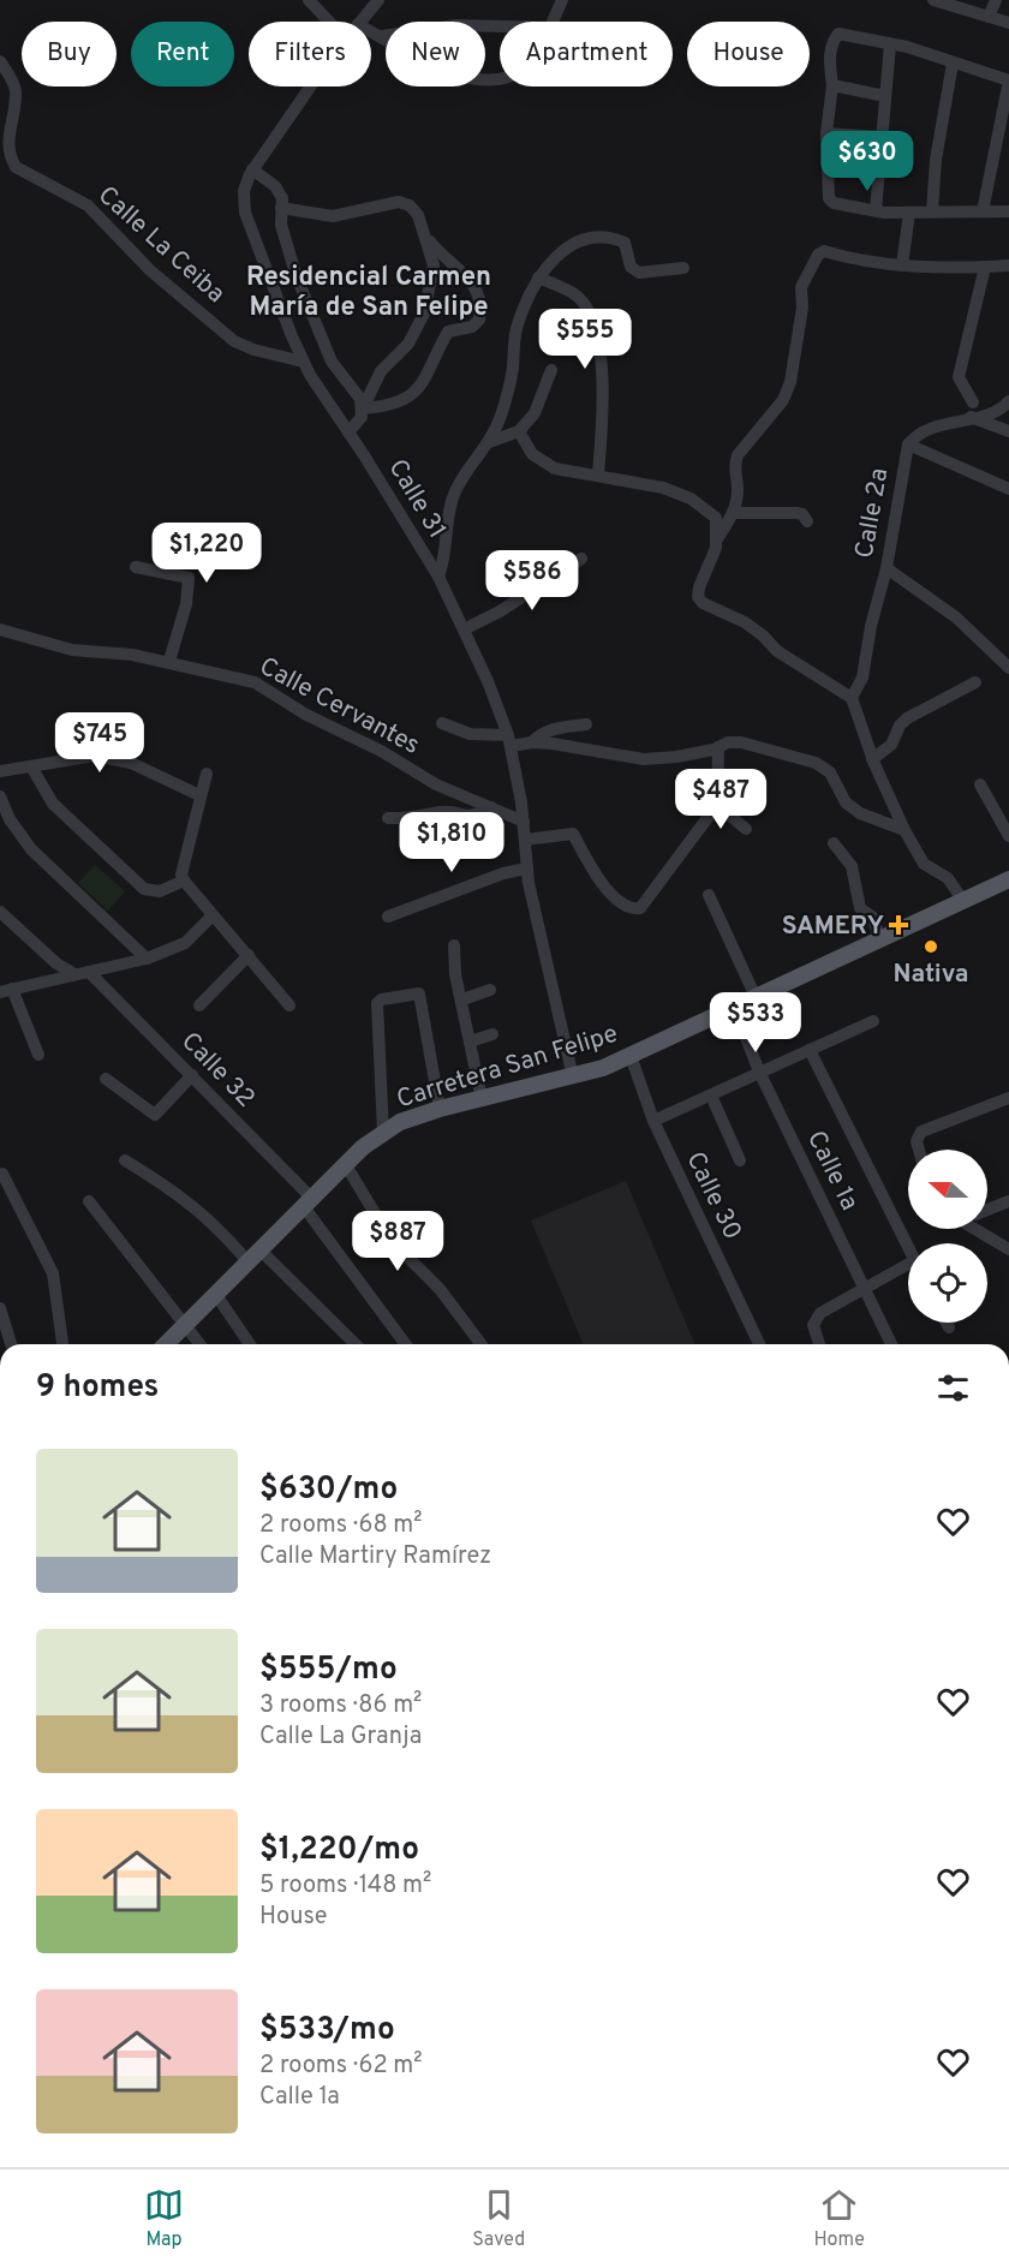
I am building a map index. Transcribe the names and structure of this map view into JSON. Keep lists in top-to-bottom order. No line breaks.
{"streets":{"main road":["Carretera San Felipe"],"street":["Calle La Ceiba","Calle 31","Calle 2a","Calle Cervantes","Calle 32","Calle 1a","Calle 30"]},"crossings":[["Calle La Ceiba","Calle 31"],["Calle 31","Calle Cervantes"],["Calle 31","Carretera San Felipe"],["Carretera San Felipe","Calle 32"],["Carretera San Felipe","Calle 1a"],["Carretera San Felipe","Calle 30"]],"districts":["Residencial Carmen María de San Felipe"],"places":{"health":["SAMERY"],"other":["Nativa"]},"north":"left","page":{"chip":["Buy","Rent","Filters","New","Apartment","House"],"price":["$630","$555","$1,220","$586","$745","$487","$1,810","$533","$887"],"heading":"9 homes","list":[{"name":"$630/mo","note":"2 rooms · 68 m² · Calle Martiry Ramírez"},{"name":"$555/mo","note":"3 rooms · 86 m² · Calle La Granja"},{"name":"$1,220/mo","note":"5 rooms · 148 m² · House"},{"name":"$533/mo","note":"2 rooms · 62 m² · Calle 1a"}],"tabs":["Map","Saved","Home"]}}
